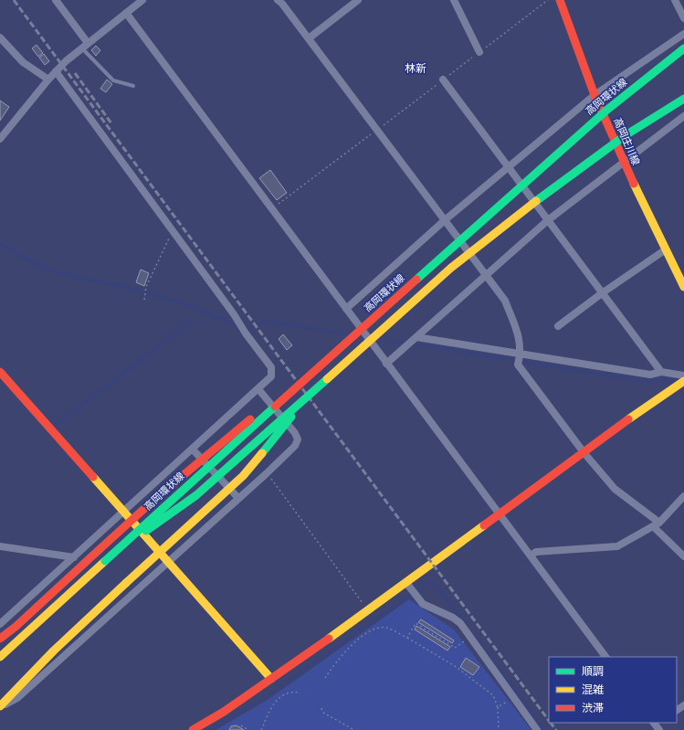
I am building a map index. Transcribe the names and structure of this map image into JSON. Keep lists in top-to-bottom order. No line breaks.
{"streets":{"main road":["高岡環状線","高岡庄川線"]},"districts":["林新"],"legend":["順調","混雑","渋滞"]}
